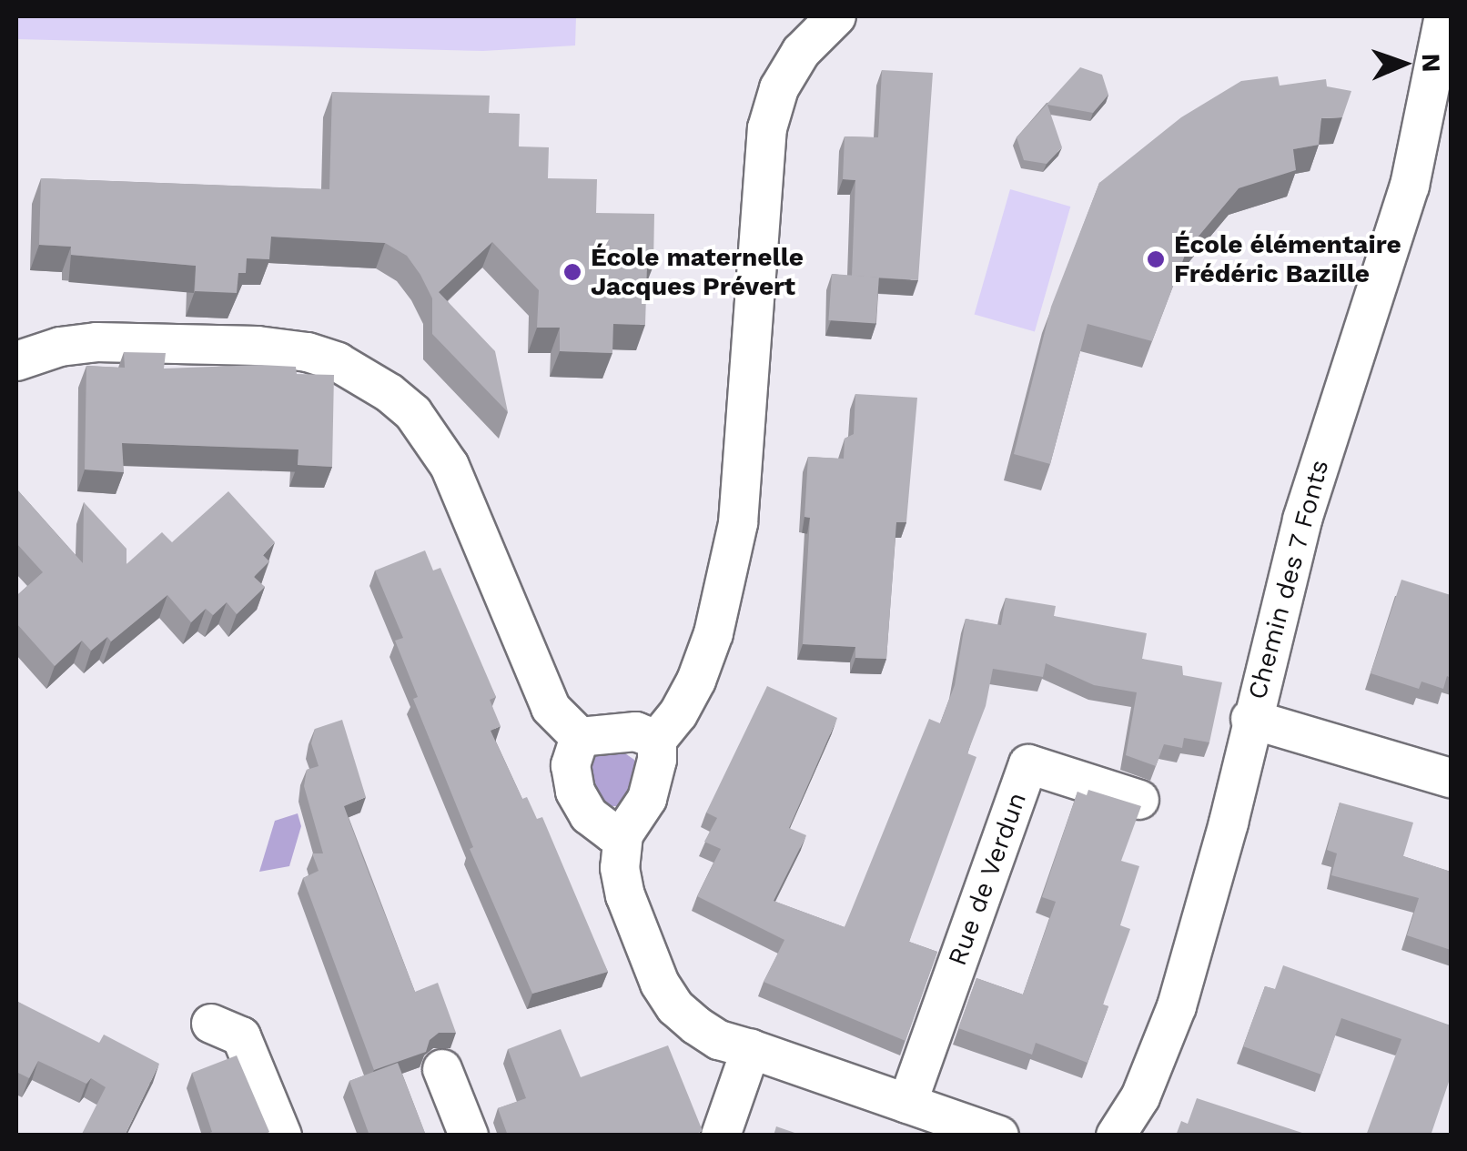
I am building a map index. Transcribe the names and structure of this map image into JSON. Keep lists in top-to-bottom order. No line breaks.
{"streets":{"street":["Chemin des 7 Fonts","Rue de Verdun"]},"places":["École élémentaire Frédéric Bazille","École maternelle Jacques Prévert"],"north":"right"}
